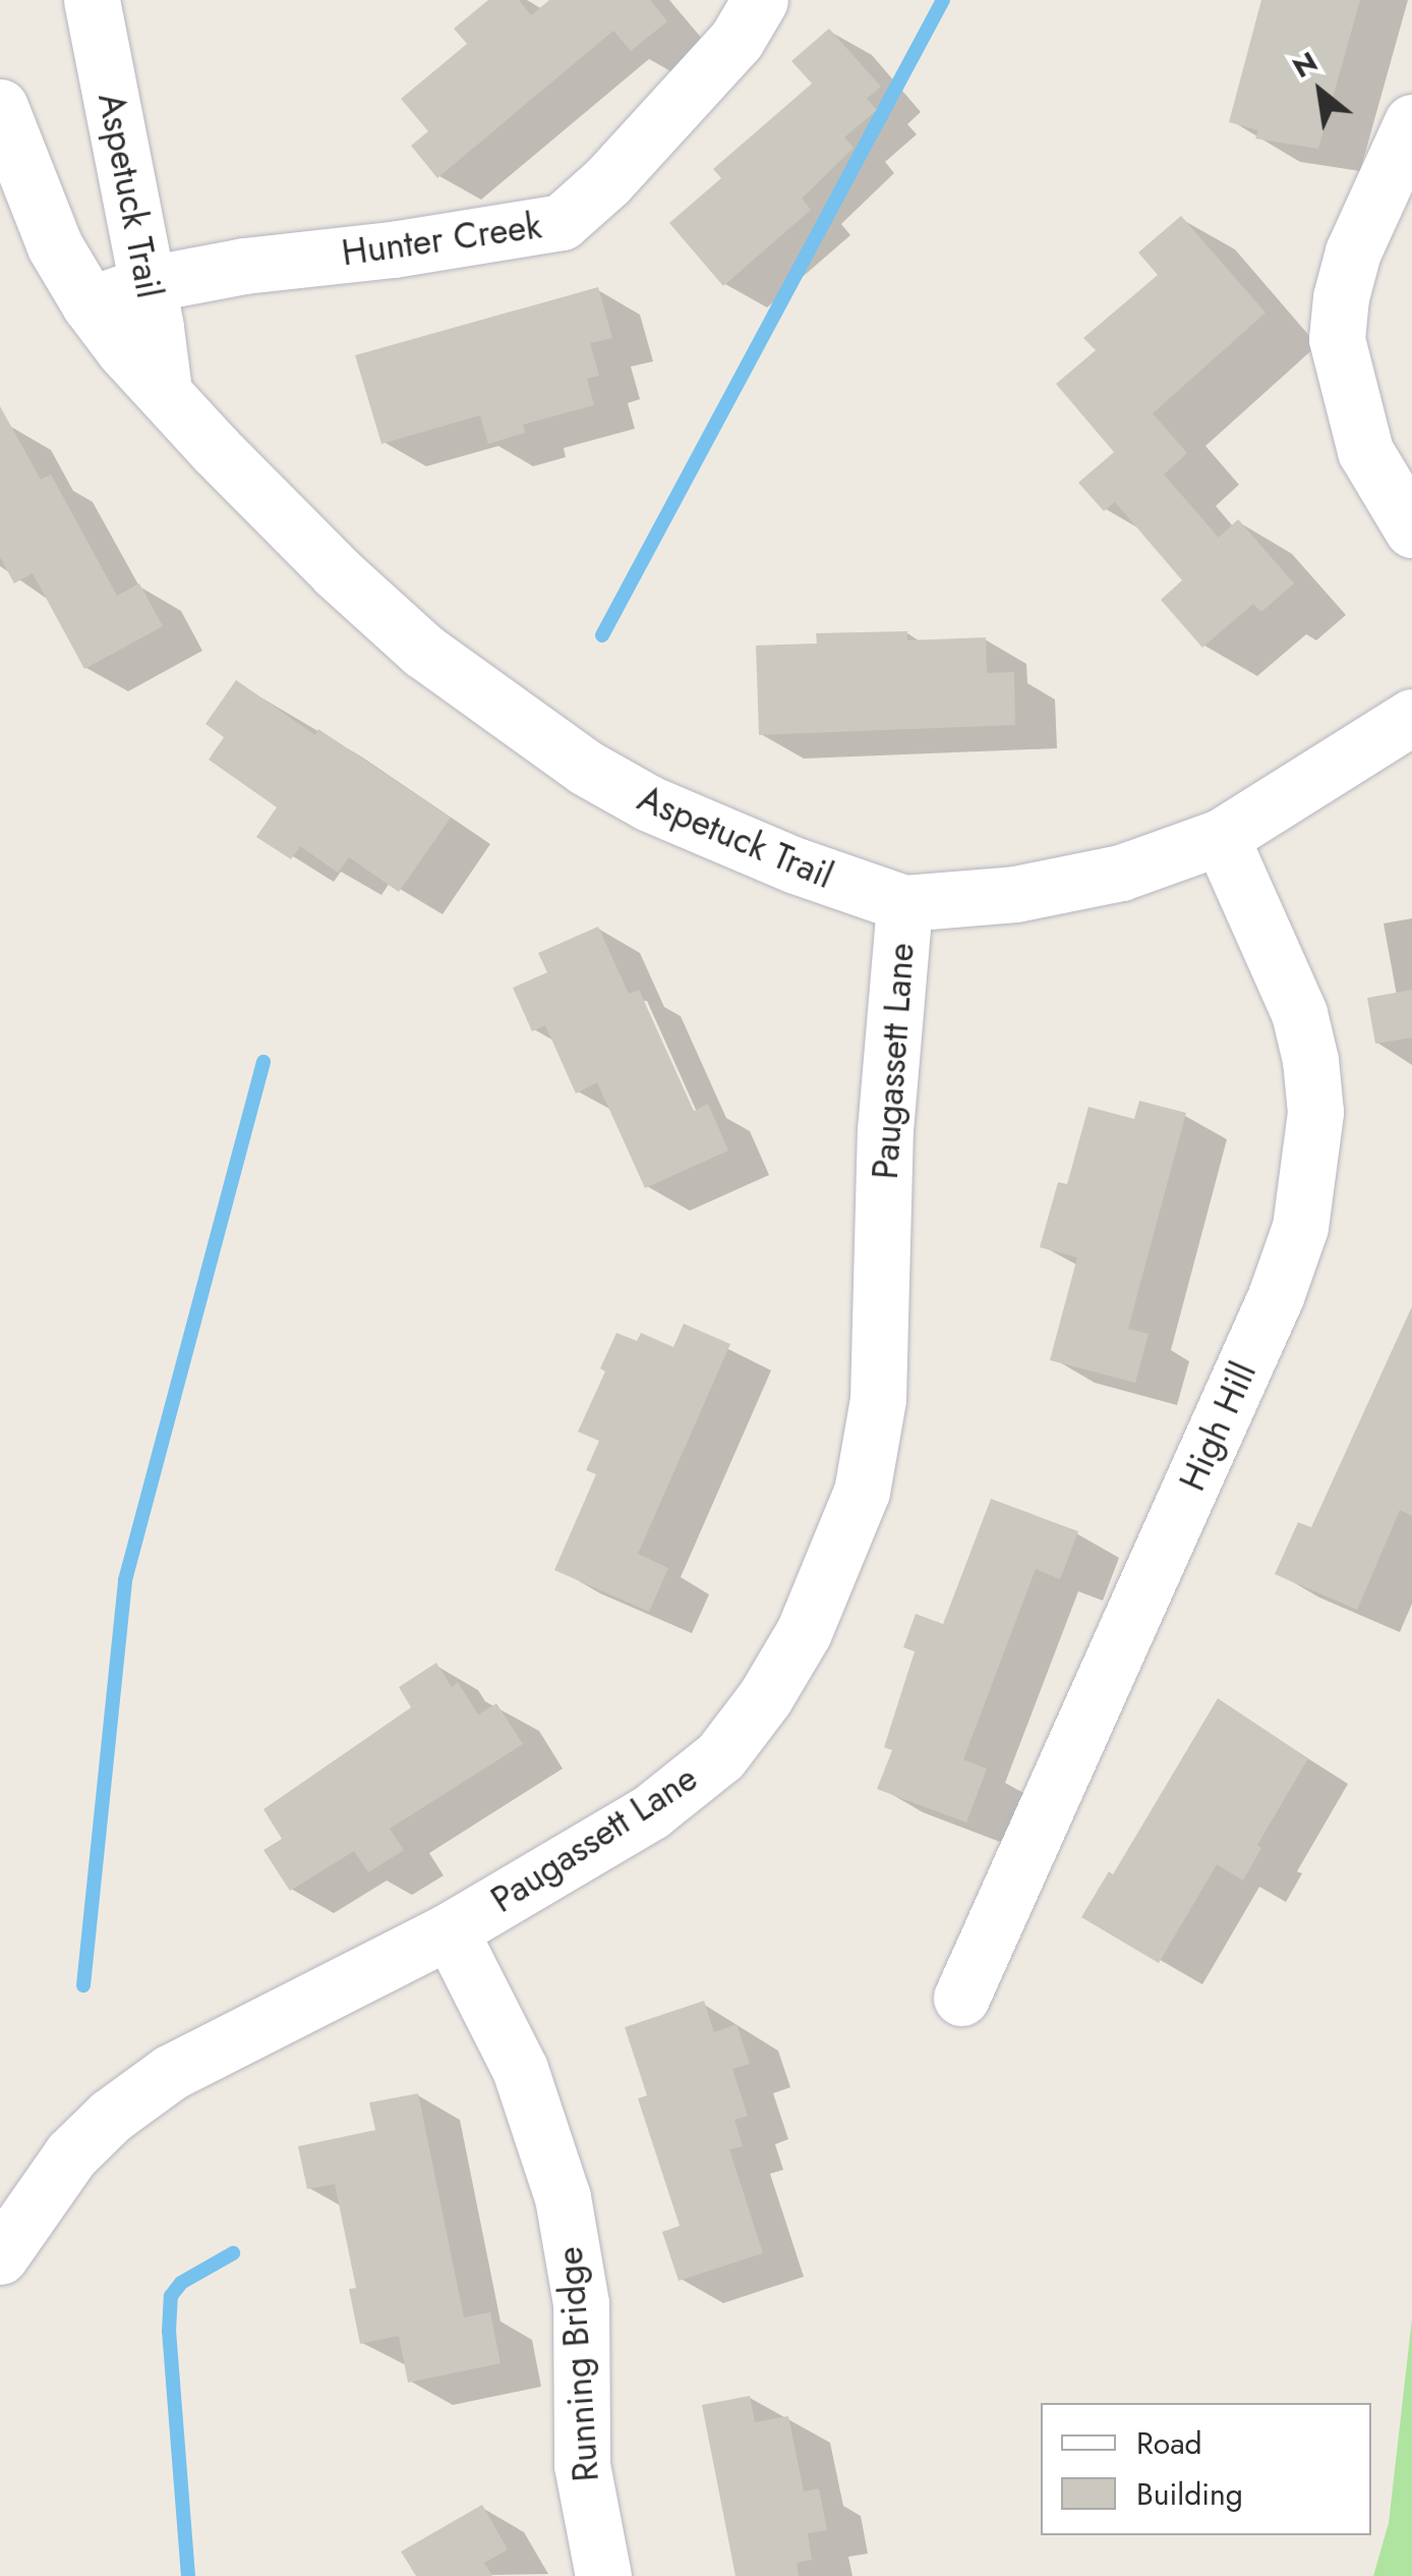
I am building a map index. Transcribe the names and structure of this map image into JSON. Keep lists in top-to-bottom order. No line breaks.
{"streets":{"street":["Aspetuck Trail","Hunter Creek","Paugassett Lane","High Hill","Running Bridge"]},"crossings":[["Aspetuck Trail","Hunter Creek"],["Aspetuck Trail","Paugassett Lane"],["Aspetuck Trail","High Hill"],["Paugassett Lane","Running Bridge"]],"legend":["Road","Building"],"north":"top left"}
